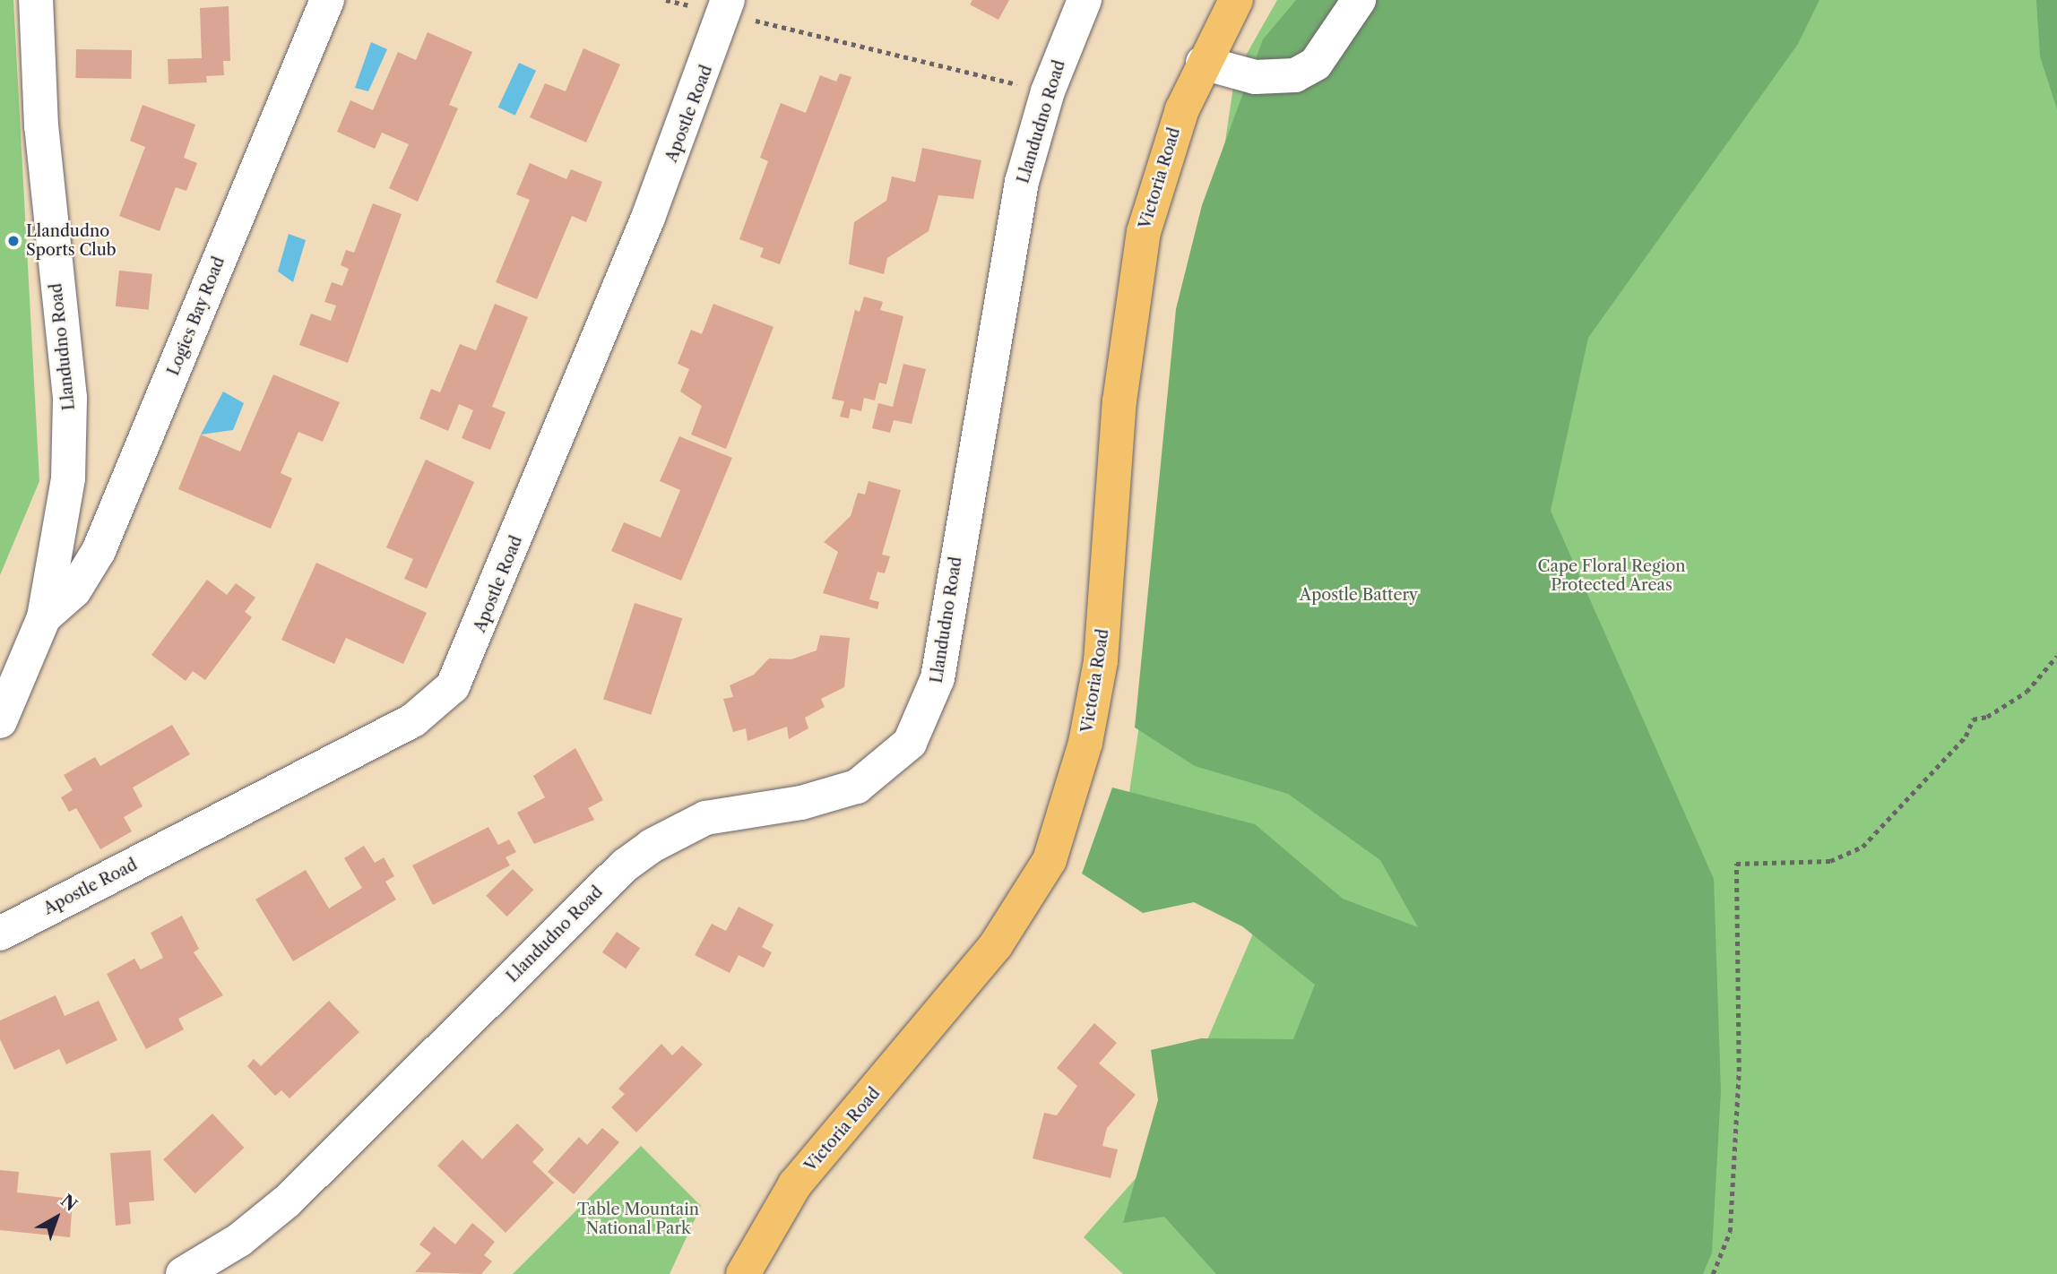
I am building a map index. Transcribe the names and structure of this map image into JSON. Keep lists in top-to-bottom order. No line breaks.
{"streets":{"main road":["Victoria Road"],"street":["Apostle Road","Llandudno Road","Logies Bay Road"]},"crossings":[["Llandudno Road","Logies Bay Road"]],"parks":["Cape Floral Region Protected Areas","Apostle Battery","Table Mountain National Park"],"places":["Llandudno Sports Club"],"north":"top right"}
